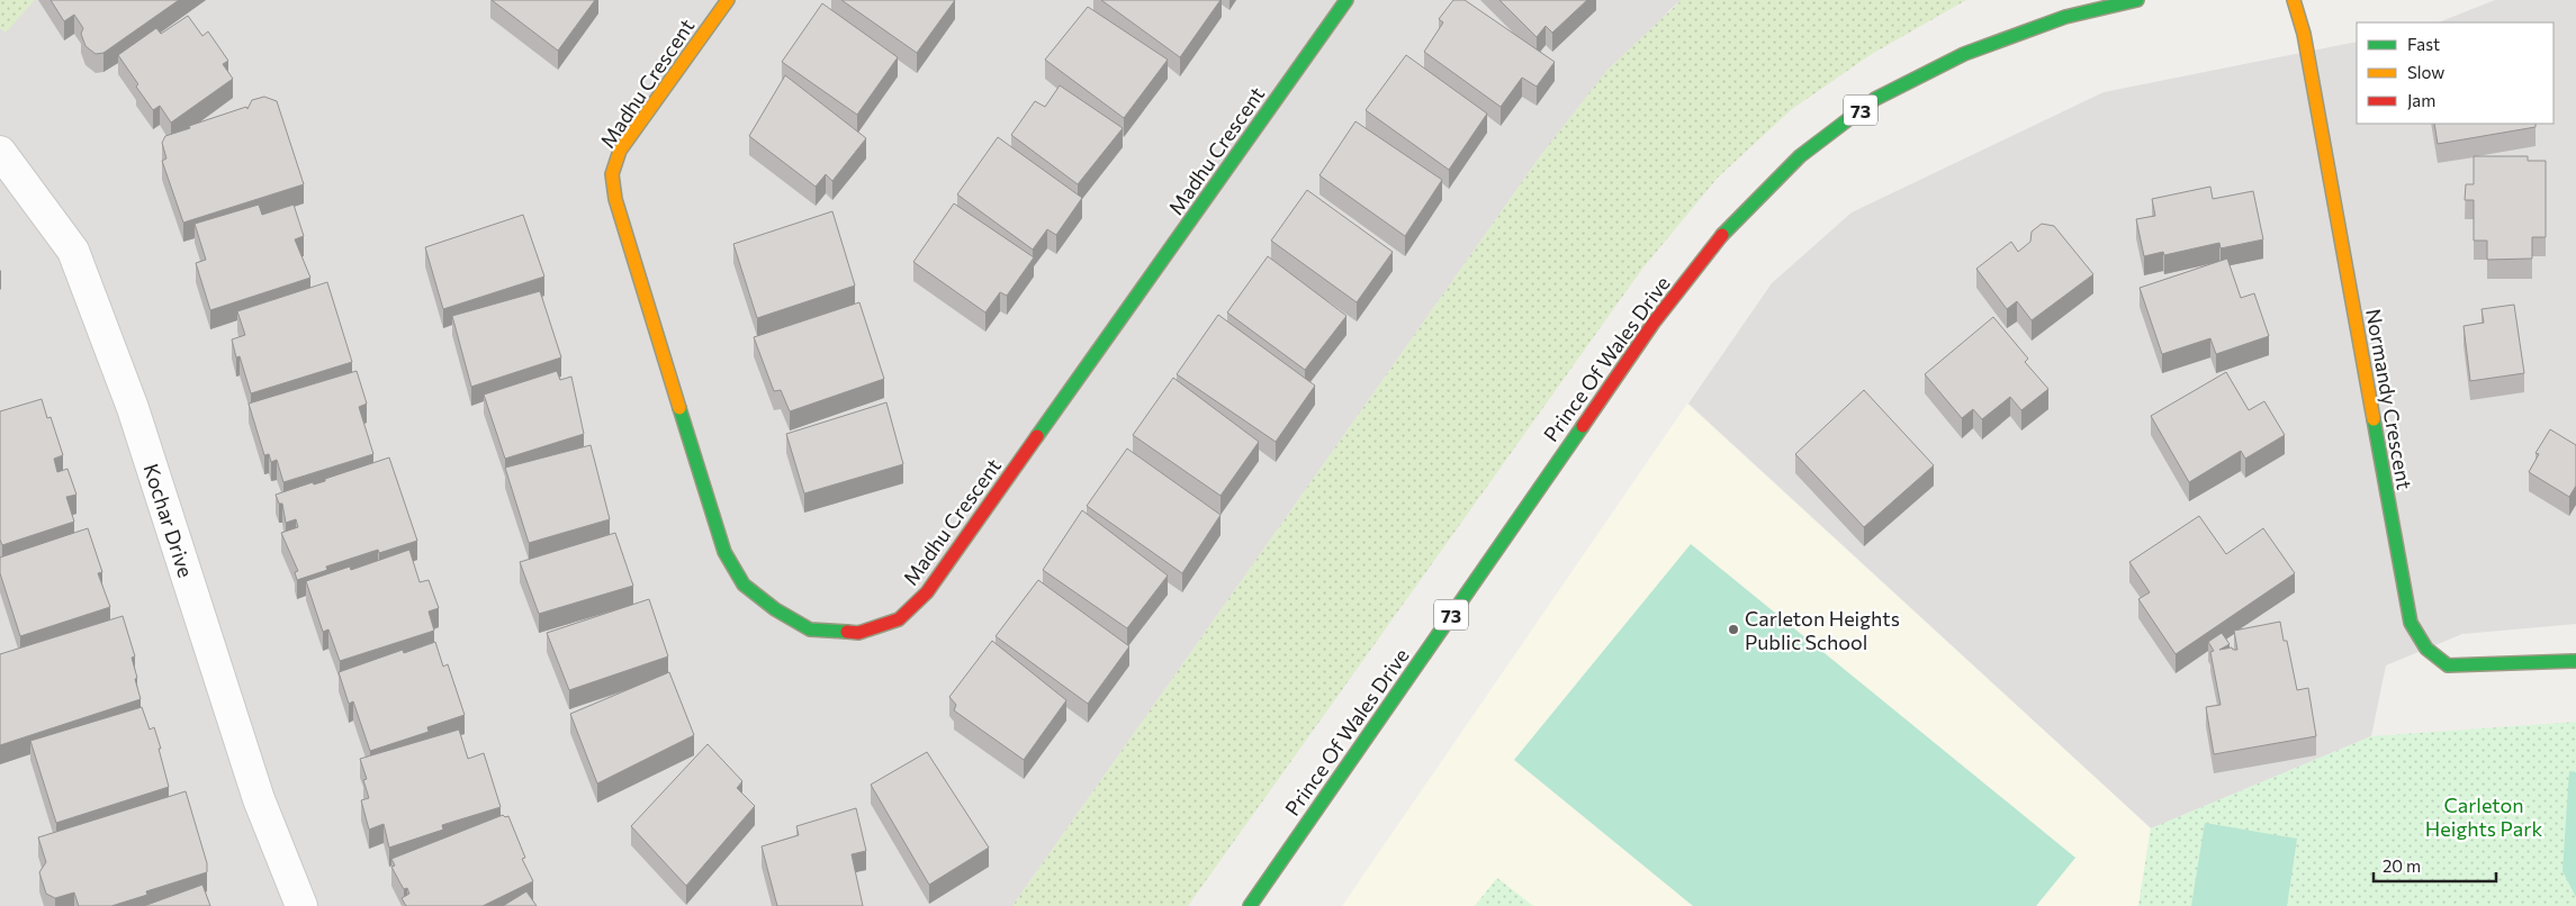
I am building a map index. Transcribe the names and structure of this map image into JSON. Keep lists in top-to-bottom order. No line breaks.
{"streets":{"street":["Madhu Crescent","73","Prince Of Wales Drive","Normandy Crescent","Kochar Drive"]},"parks":["Carleton Heights Park"],"places":["Carleton Heights Public School"],"legend":["Fast","Slow","Jam"],"scale_bar":"20 m"}
